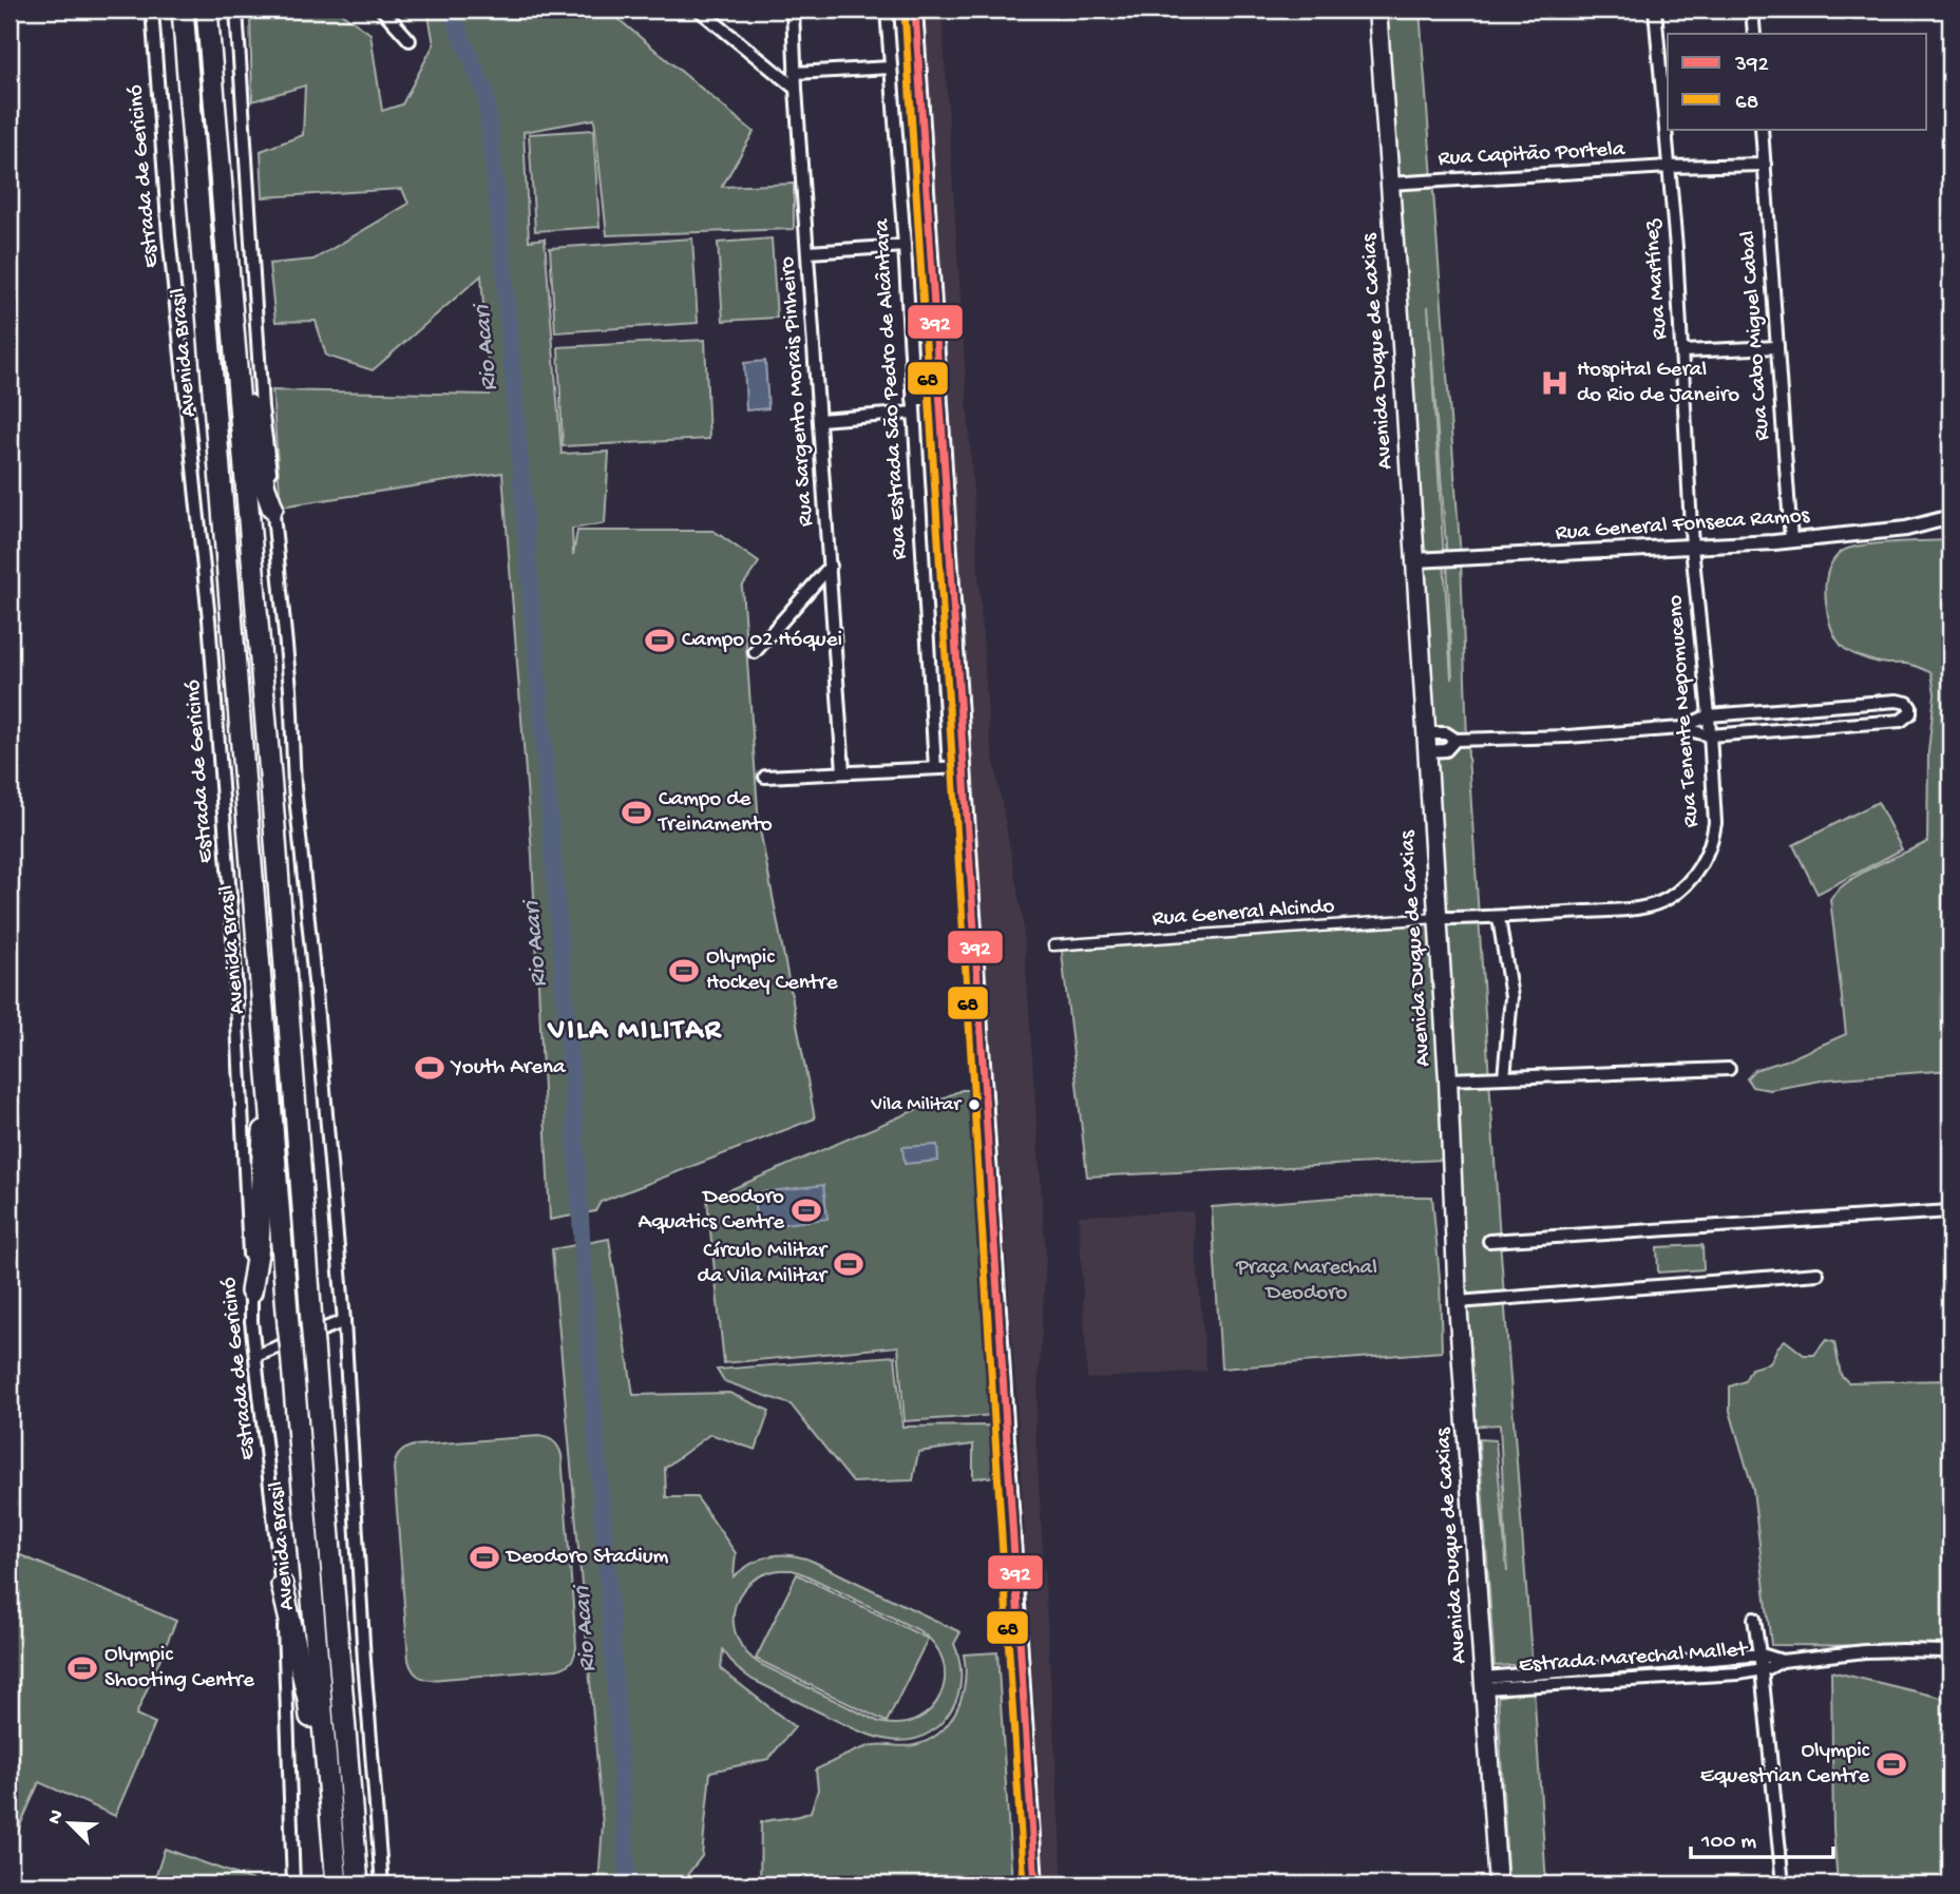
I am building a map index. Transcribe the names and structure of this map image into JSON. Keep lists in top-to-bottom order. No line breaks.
{"streets":{"highway":["Avenida Brasil"],"main road":["Avenida Duque de Caxias"],"street":["Rua Capitão Portela","Estrada de Gericinó","Rua Martínez","Rua Cabo Miguel Cabal","Rua Estrada São Pedro de Alcântara","Rua Sargento Morais Pinheiro","Rua General Fonseca Ramos","Rua Tenente Nepomuceno","Rua General Alcindo","Estrada Marechal Mallet"]},"crossings":[["Rua Capitão Portela","Rua Martínez"],["Rua Capitão Portela","Rua Cabo Miguel Cabal"],["Rua Capitão Portela","Avenida Duque de Caxias"],["Rua Martínez","Rua General Fonseca Ramos"],["Rua Martínez","Rua Tenente Nepomuceno"],["Rua Cabo Miguel Cabal","Rua General Fonseca Ramos"],["Avenida Duque de Caxias","Rua General Fonseca Ramos"],["Avenida Duque de Caxias","Rua General Alcindo"],["Avenida Duque de Caxias","Estrada Marechal Mallet"],["Rua General Fonseca Ramos","Rua Tenente Nepomuceno"]],"districts":["VILA MILITAR"],"water":["Rio Acari"],"parks":["Praça Marechal Deodoro"],"places":{"hospital":["Hospital Geral do Rio de Janeiro"],"sports":["Campo 02 Hóquei","Campo de Treinamento","Olympic Hockey Centre","Youth Arena","Deodoro Aquatics Centre","Círculo Militar da Vila Militar","Deodoro Stadium","Olympic Shooting Centre","Olympic Equestrian Centre"],"other":["Vila Militar"]},"lines":["transit line 392","transit line 68"],"legend":["392","68"],"scale_bar":"100 m","north":"top left"}
